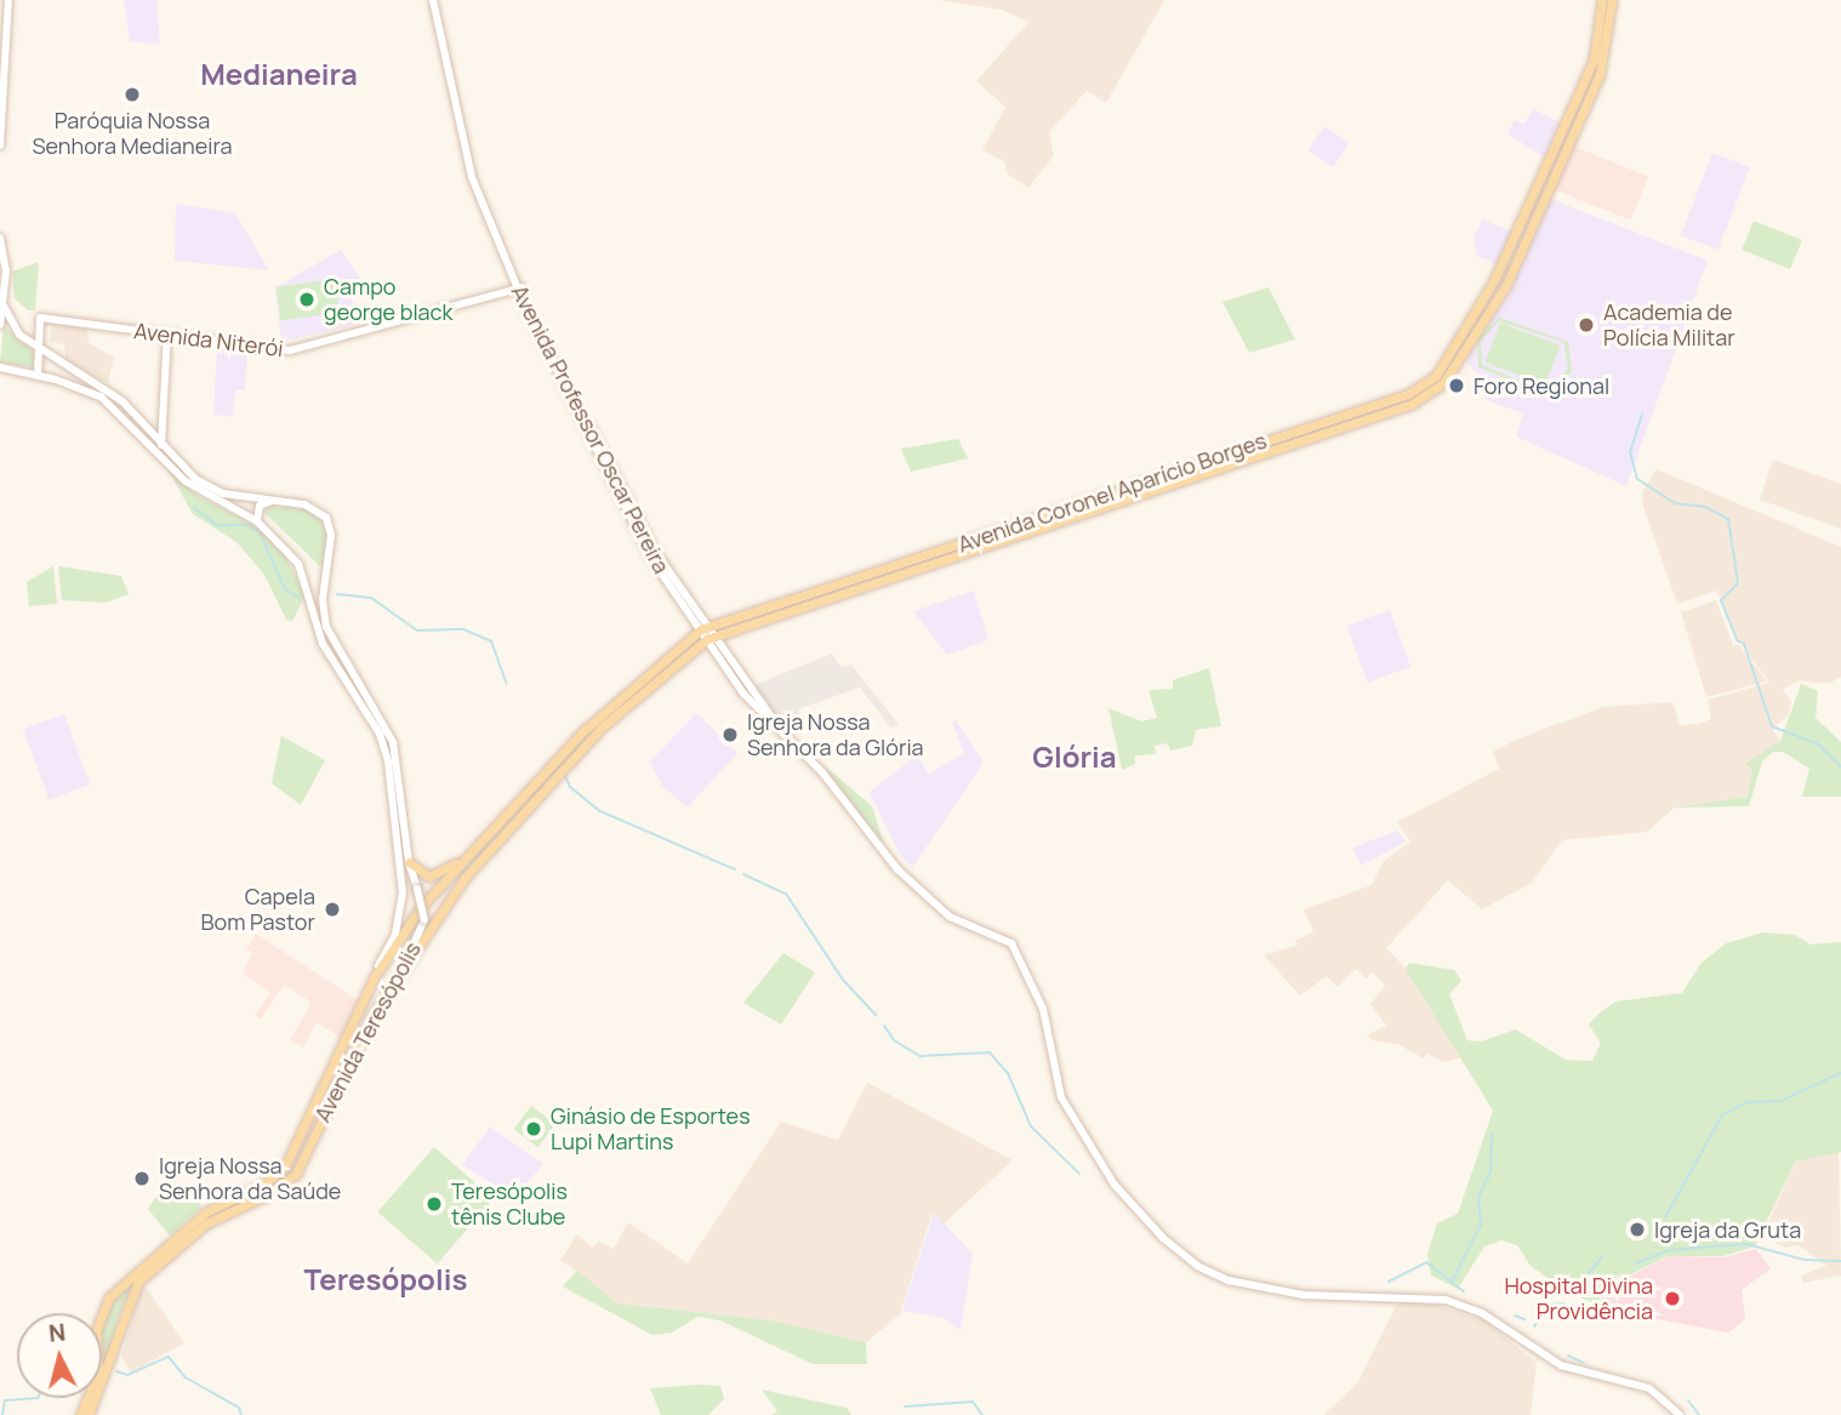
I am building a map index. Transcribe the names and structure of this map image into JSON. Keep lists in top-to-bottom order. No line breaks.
{"streets":{"main road":["Avenida Niterói","Avenida Professor Oscar Pereira","Avenida Coronel Aparício Borges","Avenida Teresópolis"]},"crossings":[["Avenida Niterói","Avenida Professor Oscar Pereira"],["Avenida Niterói","Avenida Teresópolis"],["Avenida Professor Oscar Pereira","Avenida Coronel Aparício Borges"],["Avenida Coronel Aparício Borges","Avenida Teresópolis"]],"districts":["Medianeira","Glória","Teresópolis"],"places":["Paróquia Nossa Senhora Medianeira","Campo george black","Academia de Polícia Militar","Foro Regional","Igreja Nossa Senhora da Glória","Capela Bom Pastor","Ginásio de Esportes Lupi Martins","Igreja Nossa Senhora da Saúde","Teresópolis tênis Clube","Igreja da Gruta","Hospital Divina Providência"],"north":"top"}
